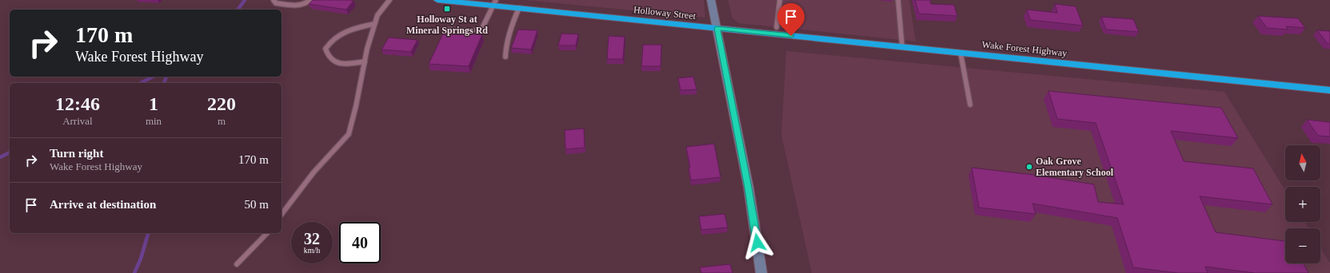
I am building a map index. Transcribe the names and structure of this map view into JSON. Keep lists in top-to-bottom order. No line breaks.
{"streets":{"highway":["Holloway Street","Wake Forest Highway"]},"crossings":[["Holloway Street","Wake Forest Highway"]],"places":{"transit":["Holloway St at Mineral Springs Rd"],"other":["Oak Grove Elementary School"]},"north":"top","page":{"turn":["170 m","Wake Forest Highway"],"eta":["12:46","Arrival","1","min","220","m"],"list":[{"name":"Turn right","note":"Wake Forest Highway","value":"170 m"},{"name":"Arrive at destination","value":"50 m"}],"map_buttons":["+","−"],"speed":"32 km/h","limit":"40"}}
